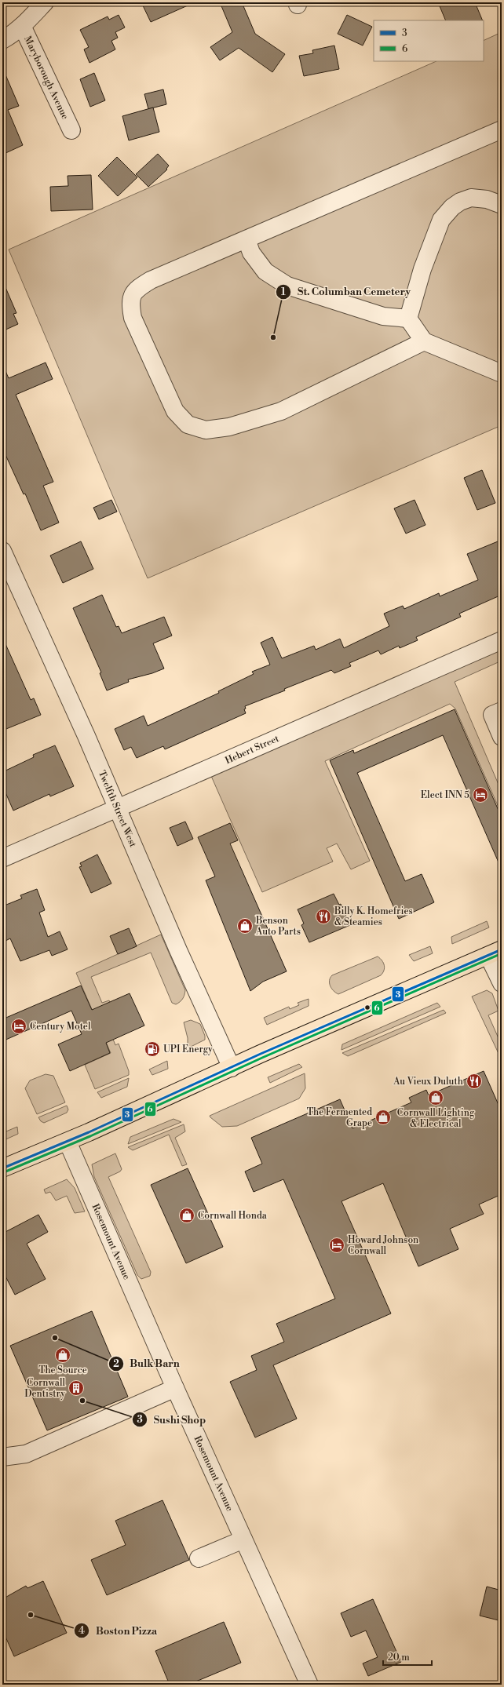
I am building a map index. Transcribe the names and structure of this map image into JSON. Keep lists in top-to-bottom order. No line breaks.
{"streets":{"street":["Maryborough Avenue","Hebert Street","Twelfth Street West","Rosemount Avenue"]},"crossings":[["Hebert Street","Twelfth Street West"]],"places":{"other":["St. Columban Cemetery","Bulk Barn","Sushi Shop","Boston Pizza"],"hotel":["Elect INN 5","Century Motel","Howard Johnson Cornwall"],"restaurant":["Billy K. Homefries & Steamies","Au Vieux Duluth"],"shop":["Benson Auto Parts","Cornwall Lighting & Electrical","The Fermented Grape","Cornwall Honda","The Source"],"fuel station":["UPI Energy"],"building":["Cornwall Dentistry"]},"lines":["transit line 3","transit line 6"],"legend":["3","6"],"scale_bar":"20 m"}
